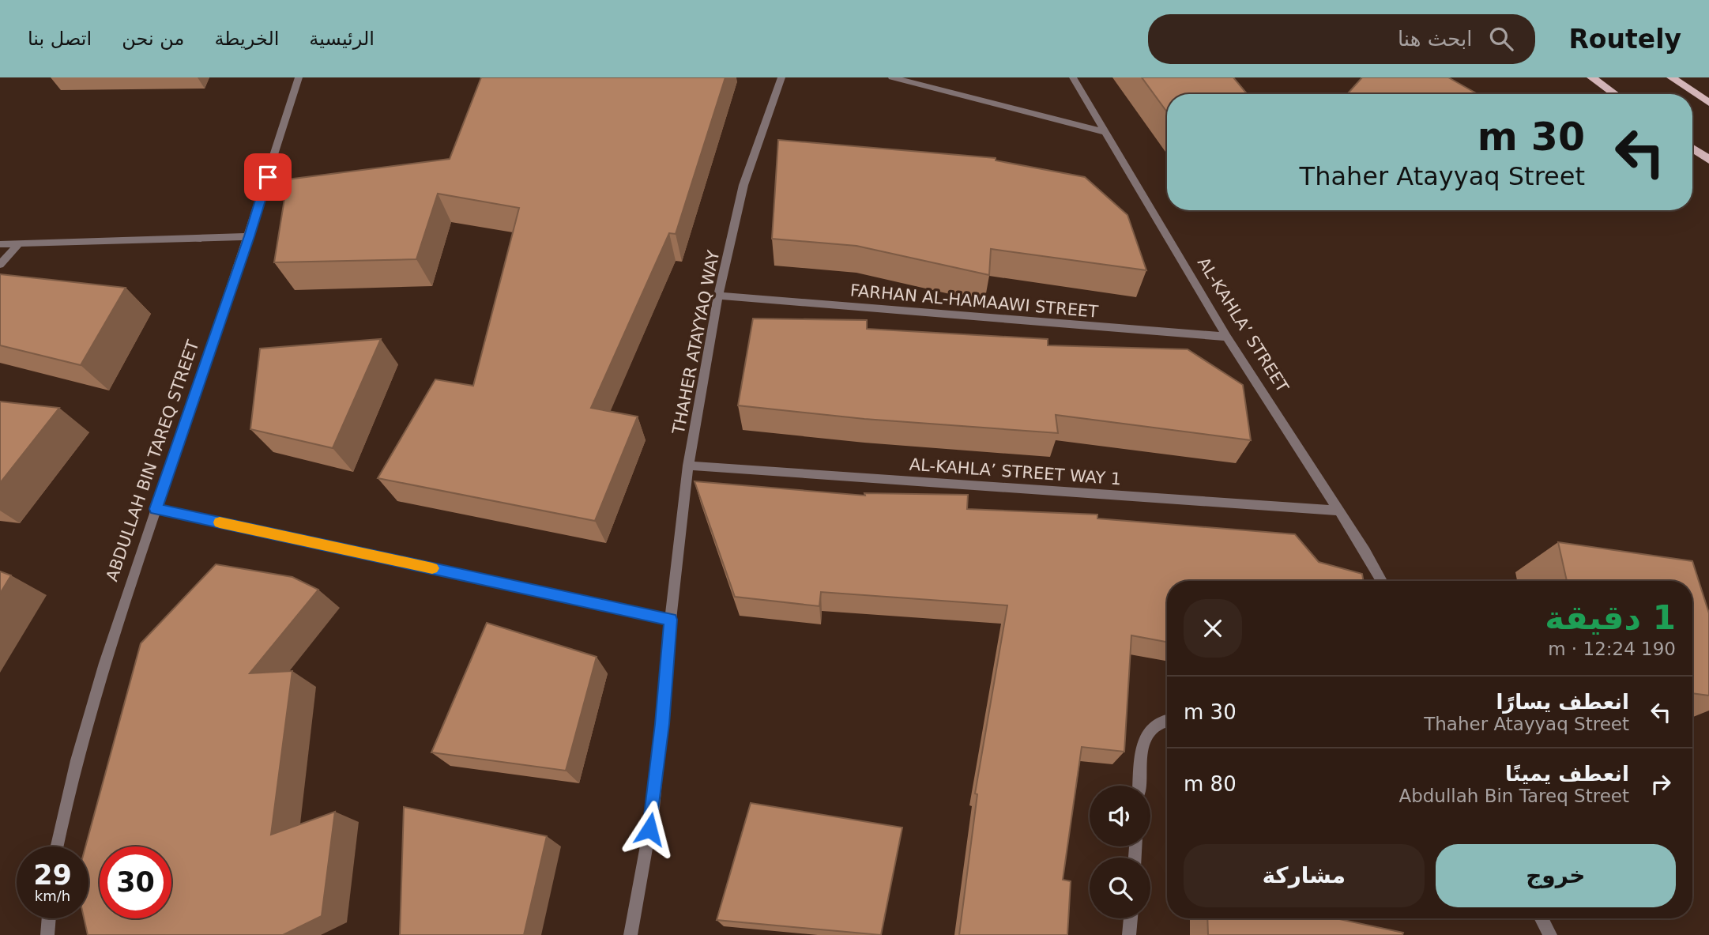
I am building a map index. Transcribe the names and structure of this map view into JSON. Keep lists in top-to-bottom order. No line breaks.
{"streets":{"street":["FARHAN AL-HAMAAWI STREET","AL-KAHLA’ STREET","THAHER ATAYYAQ WAY","ABDULLAH BIN TAREQ STREET","AL-KAHLA’ STREET WAY 1"]},"crossings":[["FARHAN AL-HAMAAWI STREET","AL-KAHLA’ STREET"],["FARHAN AL-HAMAAWI STREET","THAHER ATAYYAQ WAY"],["AL-KAHLA’ STREET","AL-KAHLA’ STREET WAY 1"],["THAHER ATAYYAQ WAY","AL-KAHLA’ STREET WAY 1"]],"page":{"header":"Routely","search":"ابحث هنا","nav":["الرئيسية","الخريطة","من نحن","اتصل بنا"],"turn":["30 m","Thaher Atayyaq Street"],"heading":["1 دقيقة","190 m · 12:24"],"list":[{"name":"انعطف يسارًا","note":"Thaher Atayyaq Street","value":"30 m"},{"name":"انعطف يمينًا","note":"Abdullah Bin Tareq Street","value":"80 m"}],"buttons":["خروج","مشاركة"],"speed":"29 km/h","limit":"30"}}
